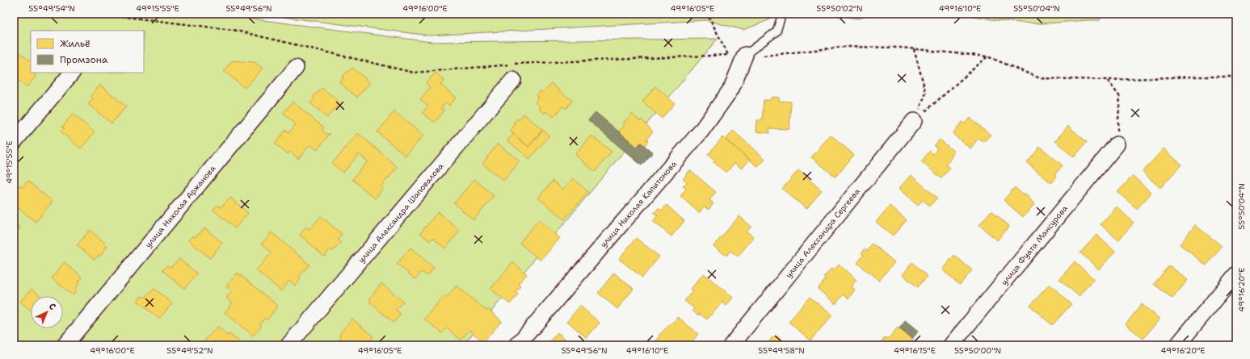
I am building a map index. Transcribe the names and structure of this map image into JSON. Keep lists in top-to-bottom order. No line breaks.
{"streets":{"street":["улица Николая Капитонова","улица Николая Аржанова","улица Александра Шаповалова","улица Александра Сергеева","улица Фуата Мансурова"]},"legend":["Жильё","Промзона"],"north":"top right","coordinates":["55°49'54\"N","49°15'55\"E","55°49'56\"N","49°16'00\"E","49°16'05\"E","55°50'02\"N","49°16'10\"E","55°50'04\"N","49°16'20\"E","55°49'52\"N","55°49'58\"N","49°16'15\"E","55°50'00\"N"]}
